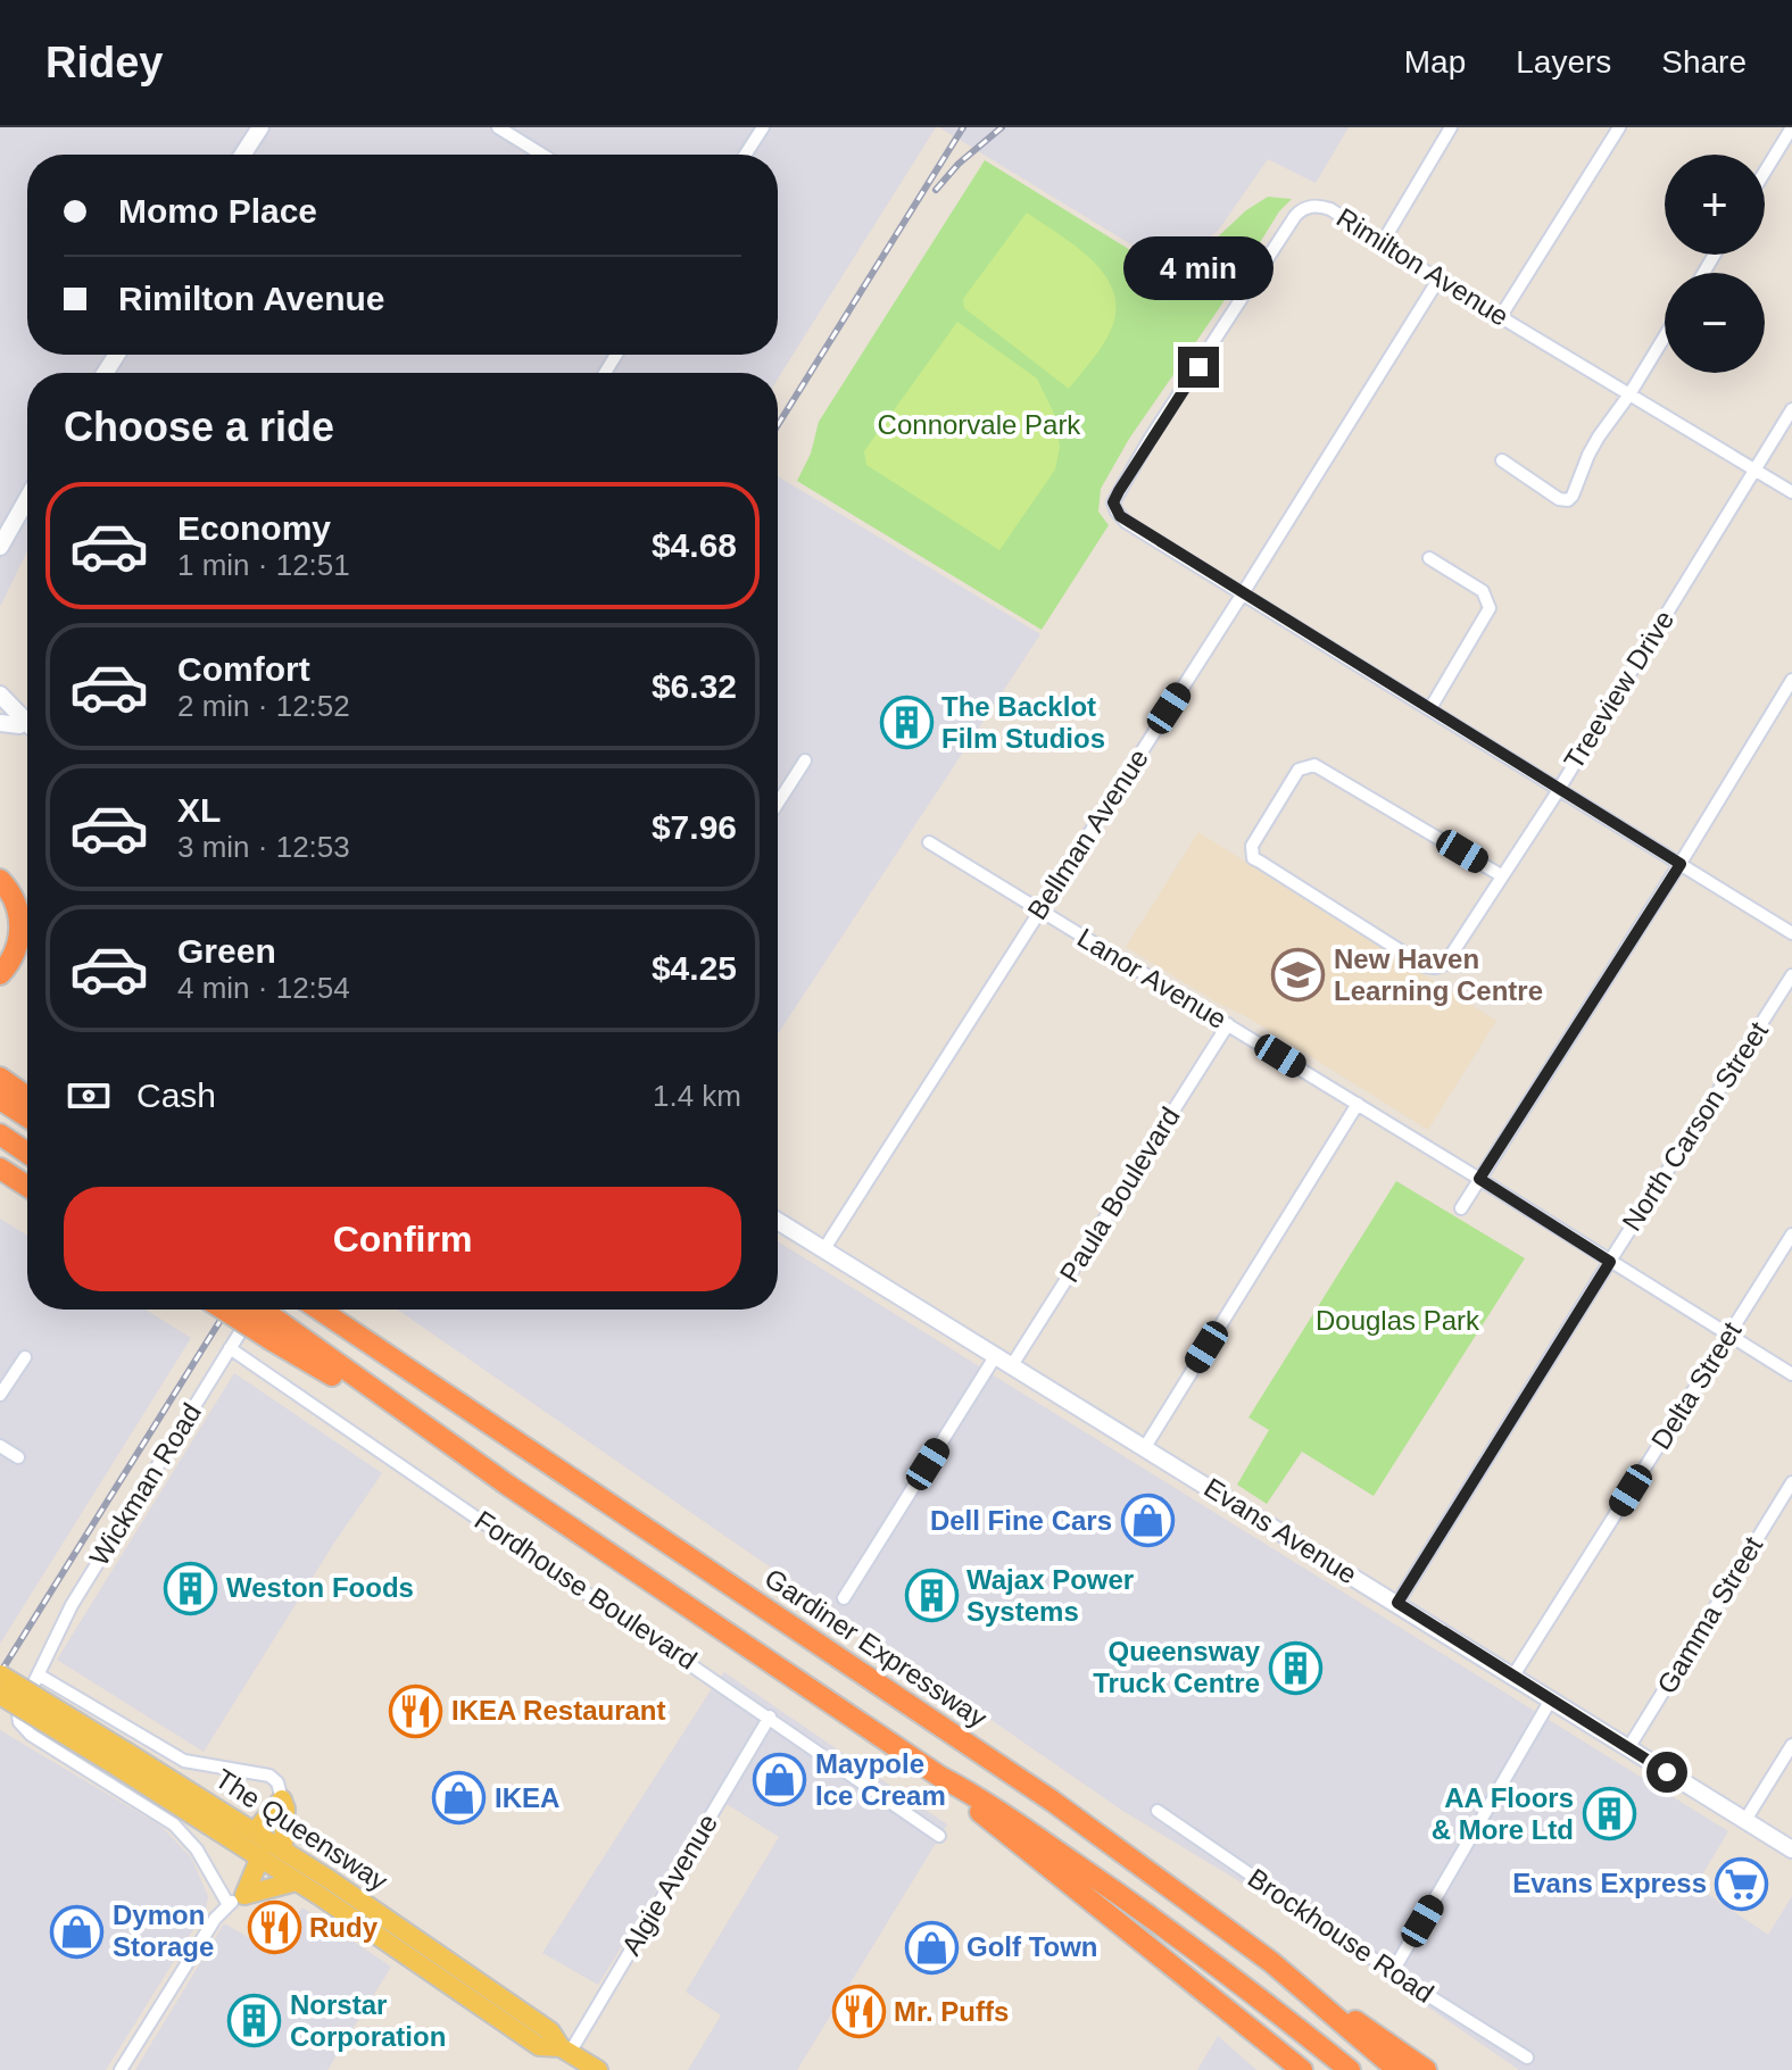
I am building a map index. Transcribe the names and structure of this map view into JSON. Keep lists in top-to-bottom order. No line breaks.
{"streets":{"highway":["Gardiner Expressway"],"main road":["Evans Avenue","The Queensway"],"street":["Rimilton Avenue","Treeview Drive","Bellman Avenue","Lanor Avenue","North Carson Street","Paula Boulevard","Delta Street","Wickman Road","Fordhouse Boulevard","Gamma Street","Algie Avenue","Brockhouse Road"]},"crossings":[["Rimilton Avenue","Treeview Drive"],["Rimilton Avenue","Bellman Avenue"],["Bellman Avenue","Lanor Avenue"],["Bellman Avenue","Evans Avenue"],["Lanor Avenue","North Carson Street"],["Lanor Avenue","Paula Boulevard"],["Lanor Avenue","Delta Street"],["North Carson Street","Evans Avenue"],["Paula Boulevard","Evans Avenue"],["Delta Street","Evans Avenue"],["Wickman Road","Fordhouse Boulevard"],["Evans Avenue","Gamma Street"],["Fordhouse Boulevard","Algie Avenue"],["The Queensway","Algie Avenue"]],"parks":["Connorvale Park","Douglas Park"],"places":{"building":["The Backlot Film Studios","Weston Foods","Wajax Power Systems","Queensway Truck Centre","AA Floors & More Ltd","Norstar Corporation"],"school or university":["New Haven Learning Centre"],"shop":["Dell Fine Cars","Maypole Ice Cream","IKEA","Dymon Storage","Golf Town"],"restaurant":["IKEA Restaurant","Rudy","Mr. Puffs"],"supermarket":["Evans Express"]},"page":{"header":"Ridey","nav":["Map","Layers","Share"],"map_buttons":["+","−"],"banner":["Momo Place","Rimilton Avenue"],"bubble":"4 min","heading":"Choose a ride","list":[{"name":"Economy","note":"1 min · 12:51","value":"$4.68"},{"name":"Comfort","note":"2 min · 12:52","value":"$6.32"},{"name":"XL","note":"3 min · 12:53","value":"$7.96"},{"name":"Green","note":"4 min · 12:54","value":"$4.25"}],"pay":["Cash","1.4 km"],"buttons":"Confirm"}}
